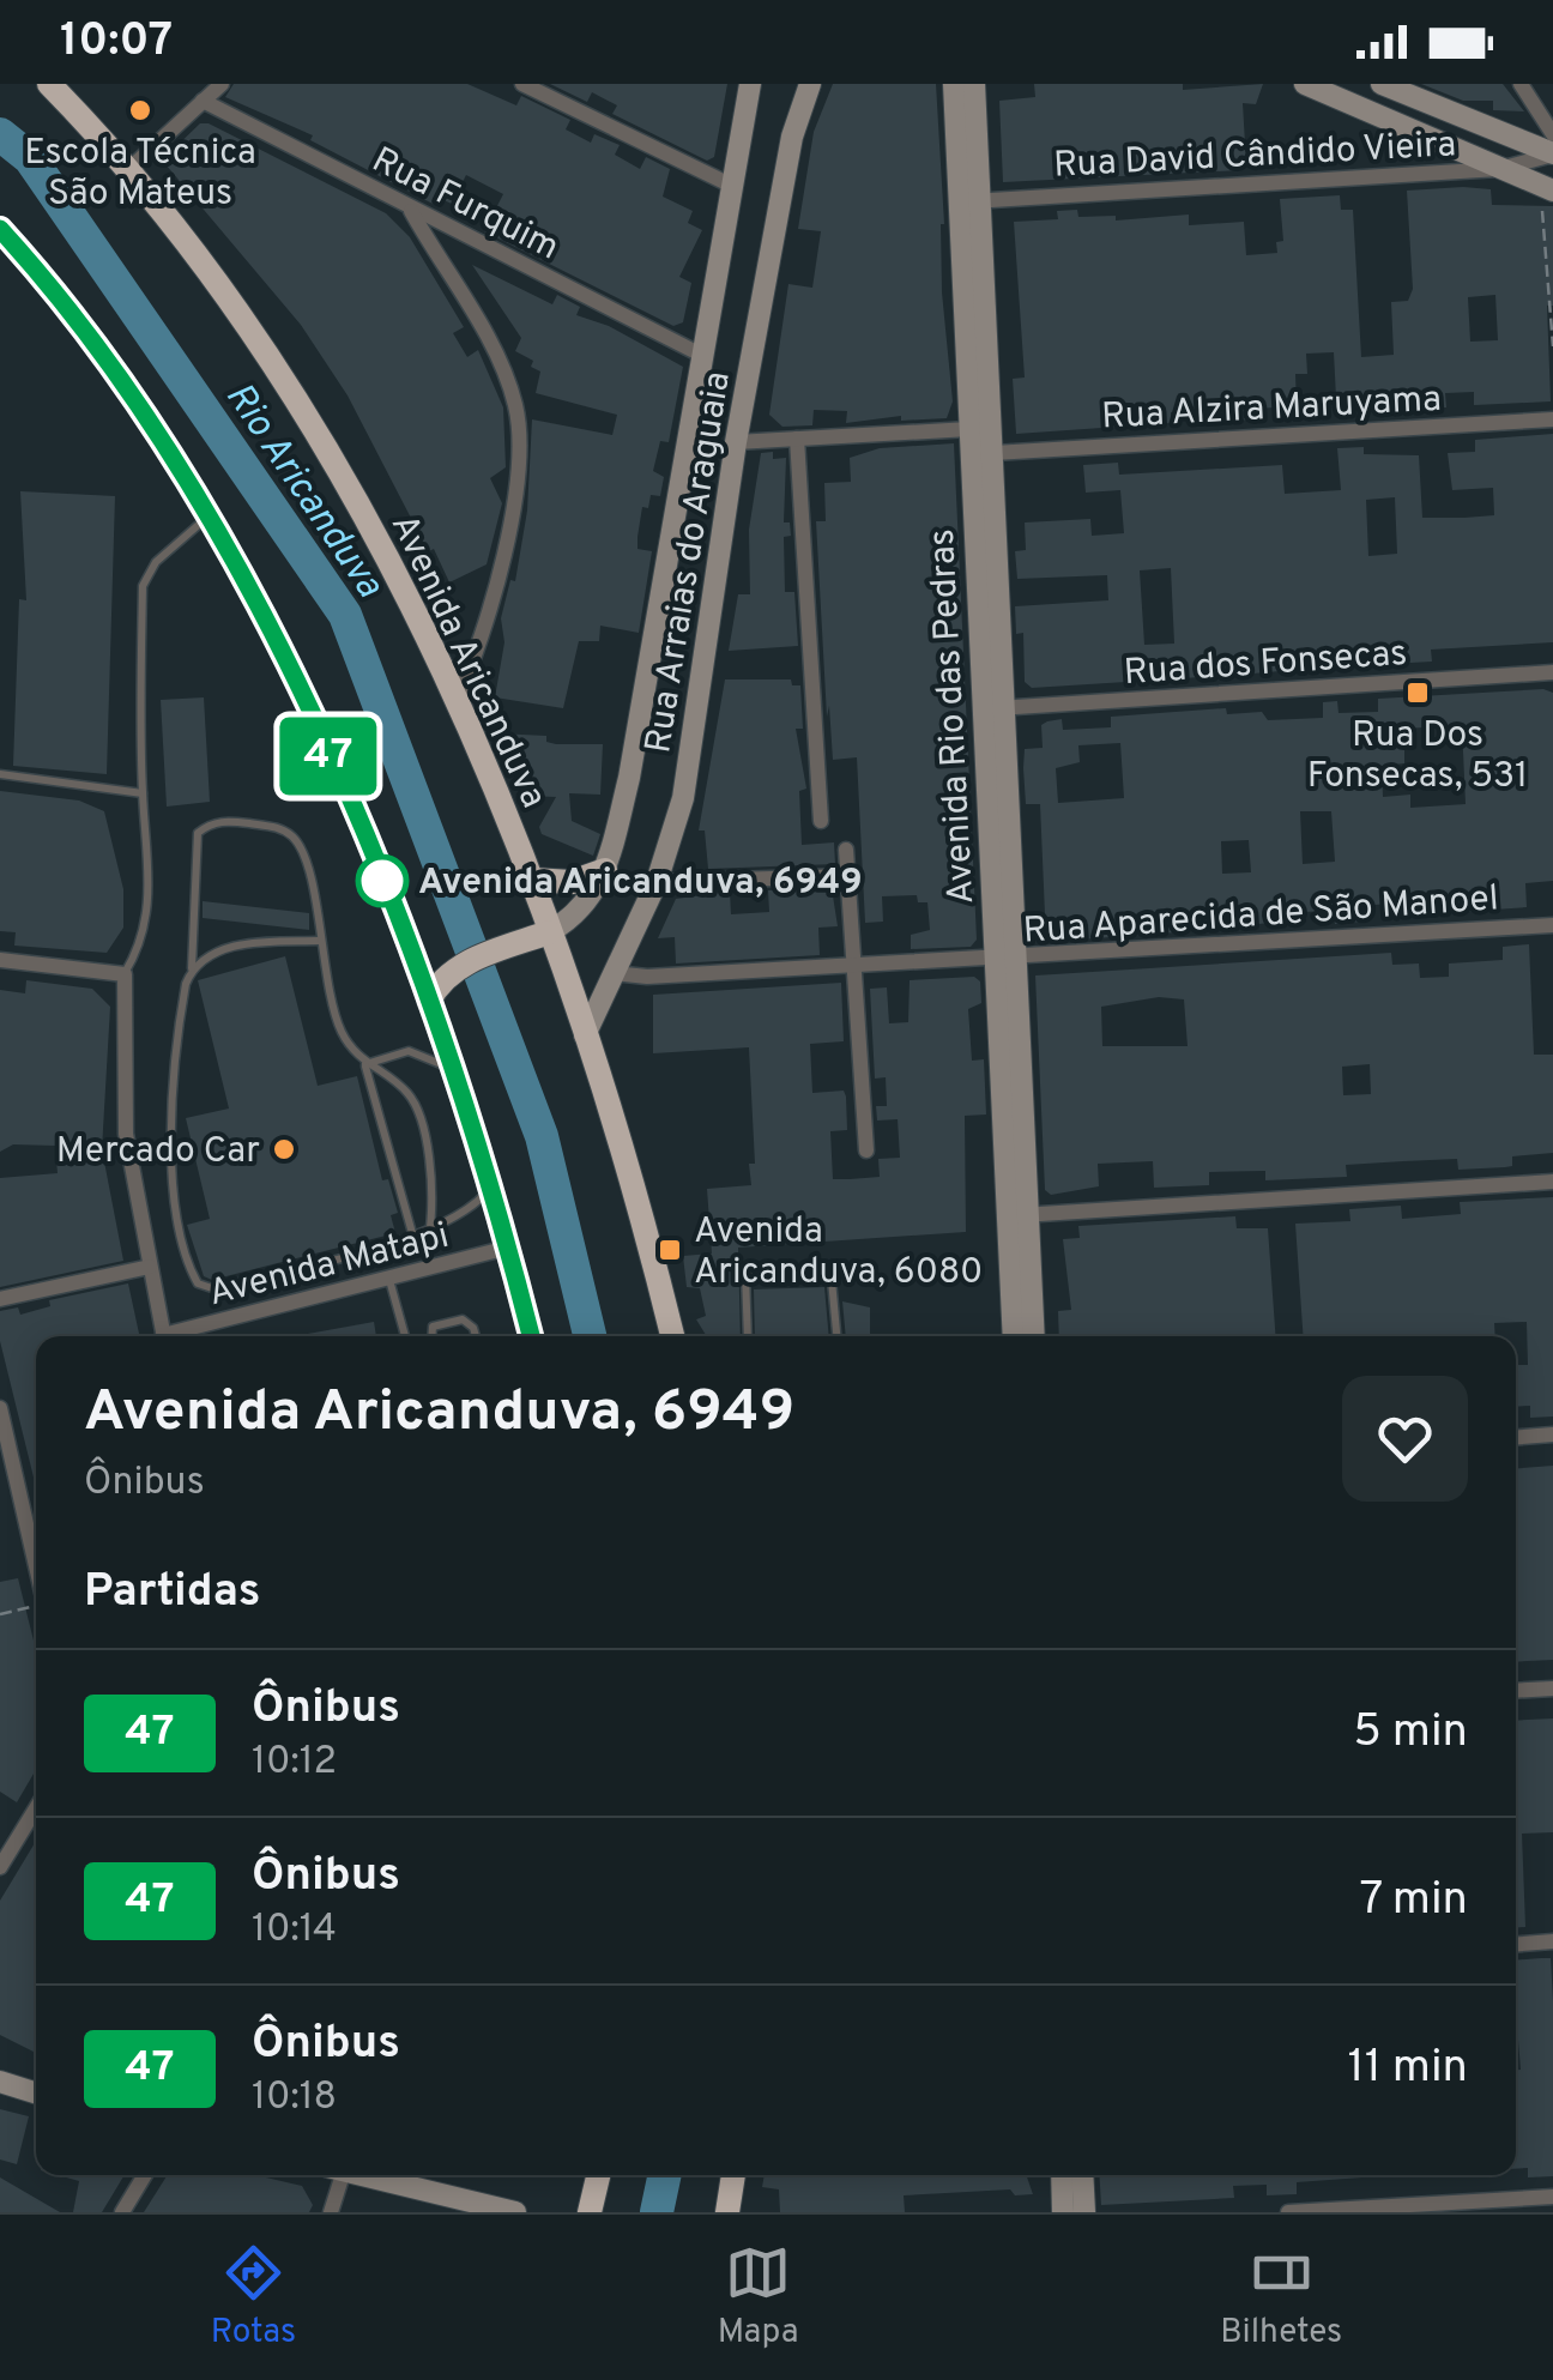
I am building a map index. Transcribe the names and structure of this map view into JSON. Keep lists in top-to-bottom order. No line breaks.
{"streets":{"highway":["Avenida Aricanduva"],"main road":["Rua Arraias do Araguaia","Avenida Rio das Pedras"],"street":["Rua David Cândido Vieira","Rua Furquim","Rua Alzira Maruyama","Rua dos Fonsecas","Rua Aparecida de São Manoel","Avenida Matapi"]},"crossings":[["Rua David Cândido Vieira","Avenida Rio das Pedras"],["Rua Furquim","Rua Arraias do Araguaia"],["Rua Alzira Maruyama","Avenida Rio das Pedras"],["Rua Arraias do Araguaia","Avenida Aricanduva"],["Rua Arraias do Araguaia","Rua Aparecida de São Manoel"],["Rua dos Fonsecas","Avenida Rio das Pedras"],["Avenida Rio das Pedras","Rua Aparecida de São Manoel"]],"water":["Rio Aricanduva"],"places":{"other":["Escola Técnica São Mateus","Avenida Aricanduva, 6949","Mercado Car"],"transit":["Rua Dos Fonsecas, 531","Avenida Aricanduva, 6080"]},"lines":["bus line 47"],"page":{"status":"10:07","on_map":"47","heading":[["Avenida Aricanduva, 6949","Ônibus"],"Partidas"],"list":[{"mark":"47","name":"Ônibus","note":"10:12","value":"5 min"},{"mark":"47","name":"Ônibus","note":"10:14","value":"7 min"},{"mark":"47","name":"Ônibus","note":"10:18","value":"11 min"}],"tabs":["Rotas","Mapa","Bilhetes"]}}
